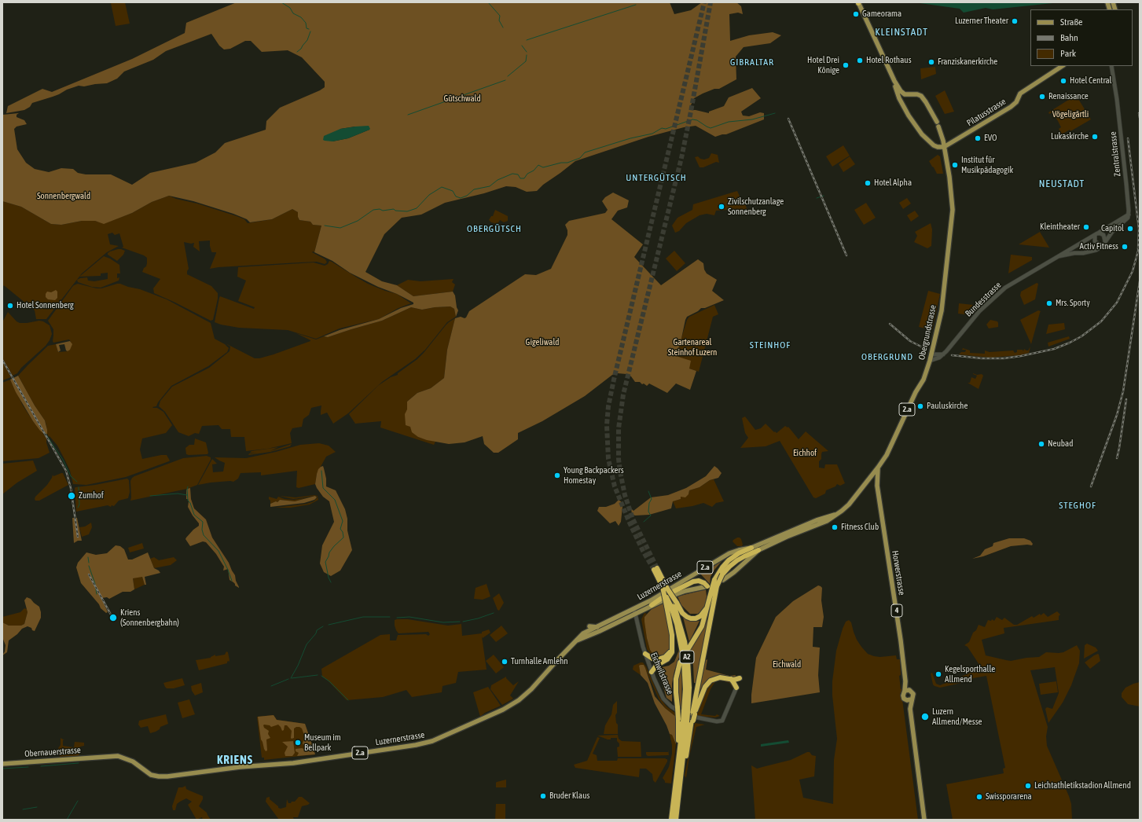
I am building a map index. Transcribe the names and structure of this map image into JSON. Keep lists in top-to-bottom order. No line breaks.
{"streets":{"highway":["A2"],"main road":["Pilatusstrasse","Zentralstrasse","Bundesstrasse","Obergrundstrasse","2.a","Horwerstrasse","Luzernerstrasse","4","Eichwilstrasse","Obernauerstrasse"]},"crossings":[["Pilatusstrasse","Obergrundstrasse"],["Bundesstrasse","Obergrundstrasse"],["Obergrundstrasse","2.a"],["Obergrundstrasse","Horwerstrasse"],["Obergrundstrasse","Luzernerstrasse"],["Luzernerstrasse","Eichwilstrasse"],["Luzernerstrasse","Obernauerstrasse"]],"districts":["KLEINSTADT","GIBRALTAR","UNTERGÜTSCH","NEUSTADT","OBERGÜTSCH","STEINHOF","OBERGRUND","STEGHOF","KRIENS"],"parks":["Gütschwald","Vögeligärtli","Sonnenbergwald","Gigeliwald","Gartenareal Steinhof Luzern","Eichhof","Eichwald"],"places":["Gameorama","Luzerner Theater","Hotel Rothaus","Franziskanerkirche","Hotel Drei Könige","Hotel Central","Renaissance","Lukaskirche","EVO","Institut für Musikpädagogik","Hotel Alpha","Zivilschutzanlage Sonnenberg","Kleintheater","Capitol","Activ Fitness","Mrs. Sporty","Hotel Sonnenberg","Pauluskirche","Neubad","Young Backpackers Homestay","Zumhof","Fitness Club","Kriens (Sonnenbergbahn)","Turnhalle Amlehn","Kegelsporthalle Allmend","Luzern Allmend/Messe","Museum im Bellpark","Leichtathletikstadion Allmend","Bruder Klaus","Swissporarena"],"legend":["Straße","Bahn","Park"]}
